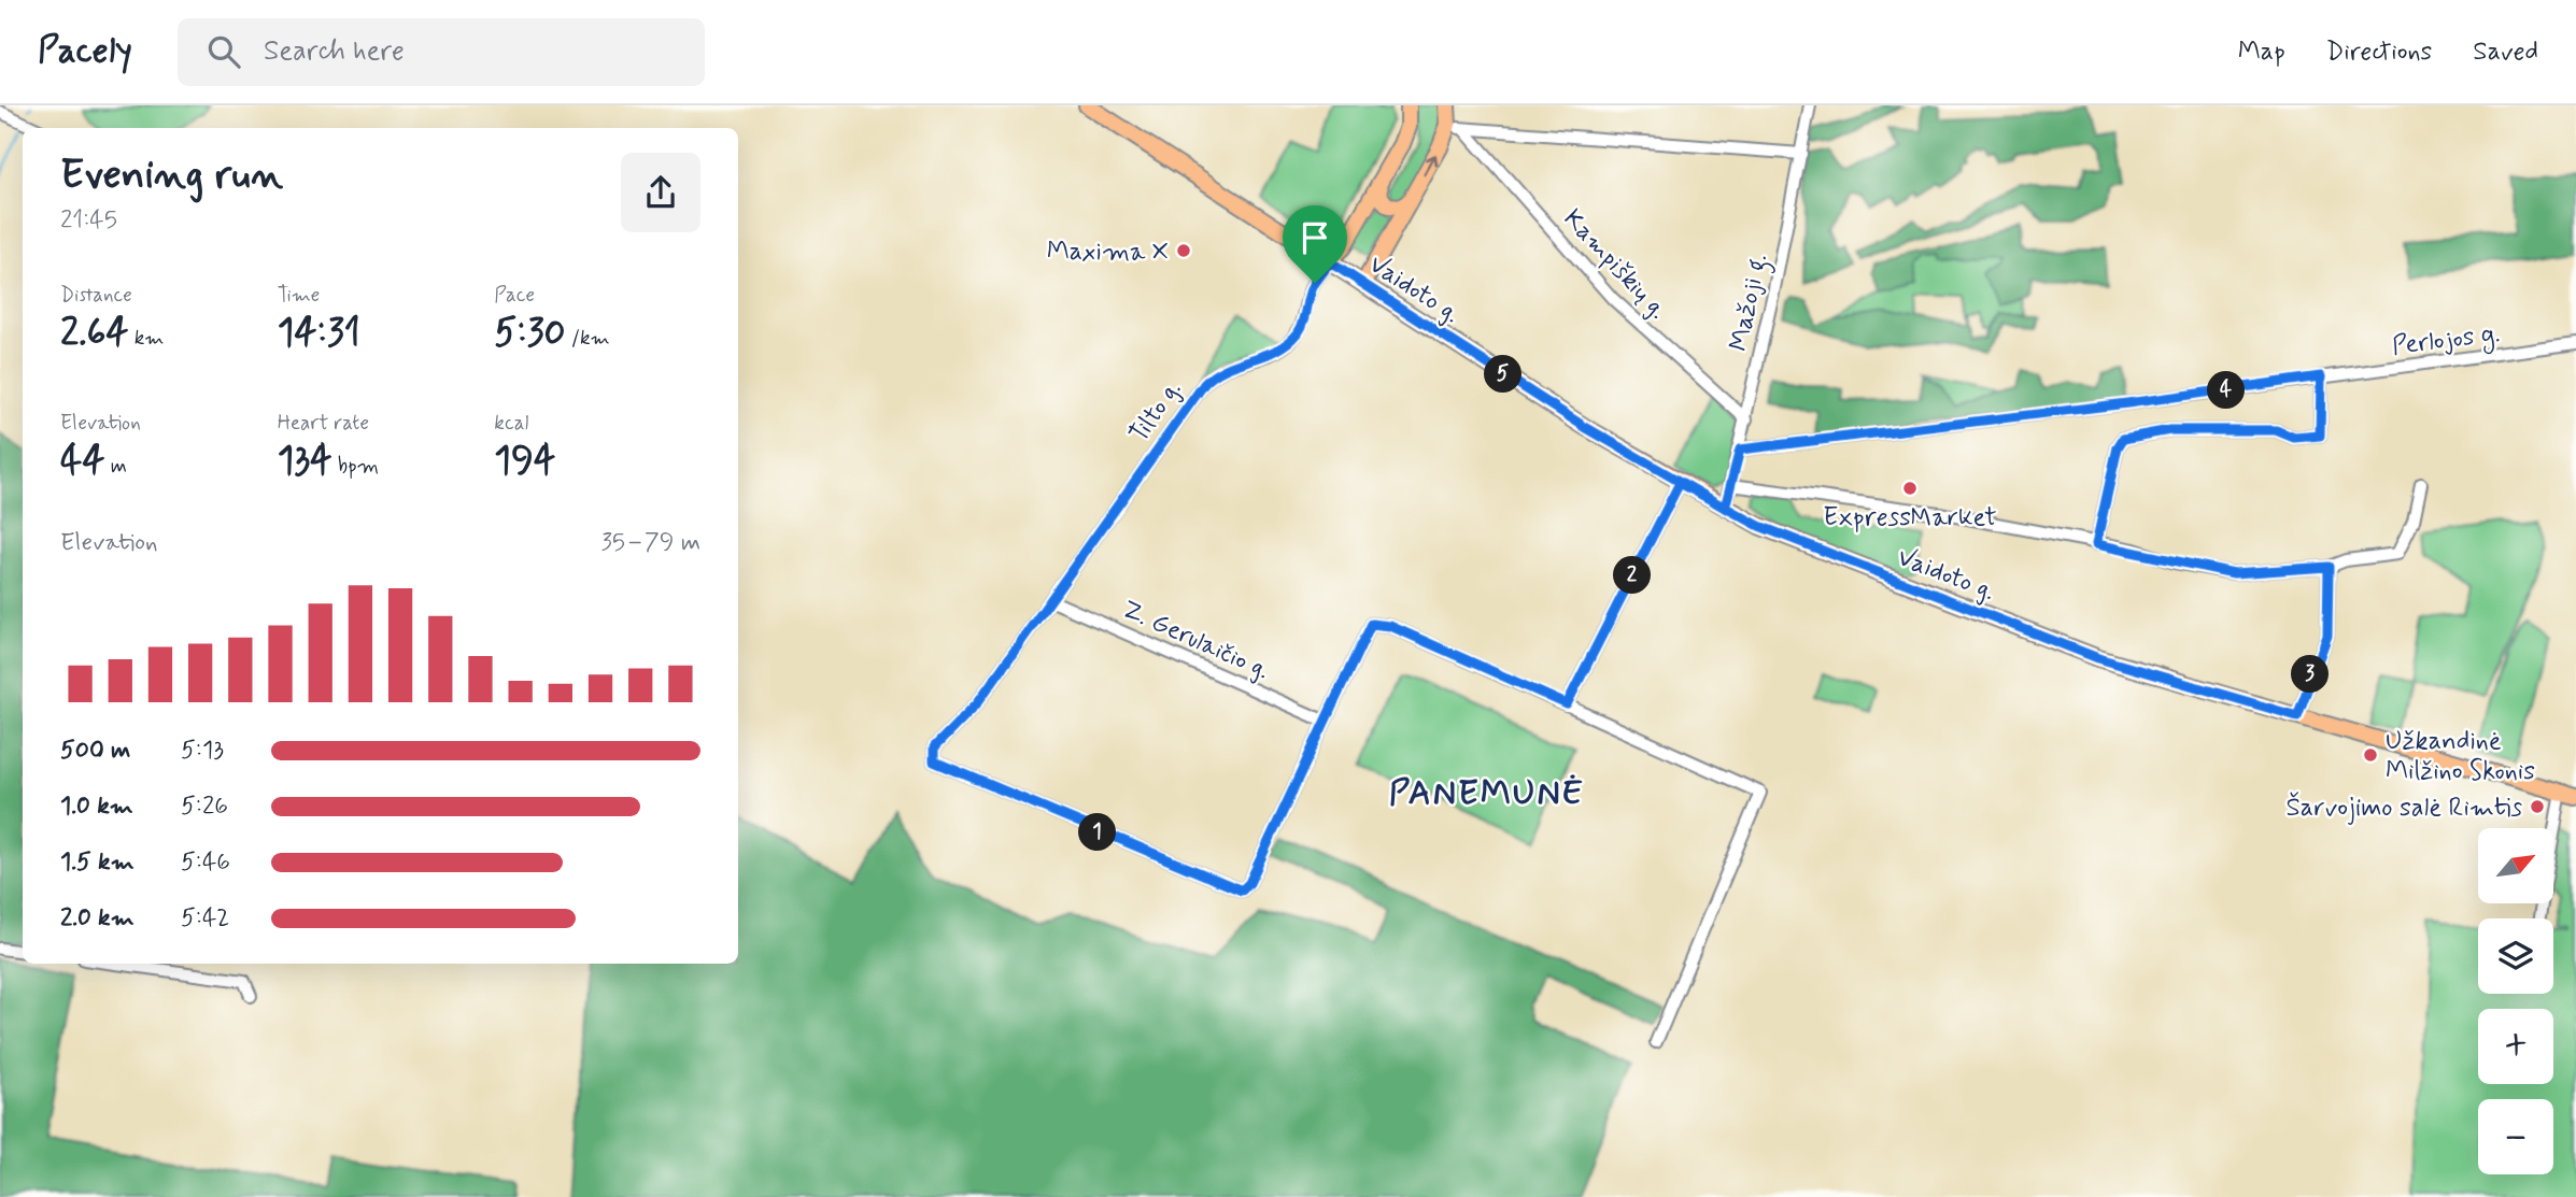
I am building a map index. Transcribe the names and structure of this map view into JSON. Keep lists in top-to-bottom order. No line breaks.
{"streets":{"main road":["Vaidoto g.","Tilto g."],"street":["Kampiškių g.","Mažoji g.","Perlojos g.","Z. Gerulaičio g."]},"crossings":[["Kampiškių g.","Mažoji g."],["Vaidoto g.","Mažoji g."],["Vaidoto g.","Tilto g."],["Mažoji g.","Perlojos g."],["Tilto g.","Z. Gerulaičio g."]],"districts":["PANEMUNĖ"],"places":["Maxima X","ExpressMarket","Užkandinė Milžino Skonis","Šarvojimo salė Rimtis"],"north":"top right","page":{"header":"Pacely","search":"Search here","nav":["Map","Directions","Saved"],"heading":["Evening run","21:45"],"stats":[["Distance","2.64 km"],["Time","14:31"],["Pace","5:30 /km"],["Elevation","44 m"],["Heart rate","134 bpm"],["kcal","194"]],"pins":["5","4","2","3","1"],"chart":["Elevation","35–79 m"],"list":[{"name":"500 m","note":"5:13"},{"name":"1.0 km","note":"5:26"},{"name":"1.5 km","note":"5:46"},{"name":"2.0 km","note":"5:42"}],"map_buttons":["+","−"]}}
